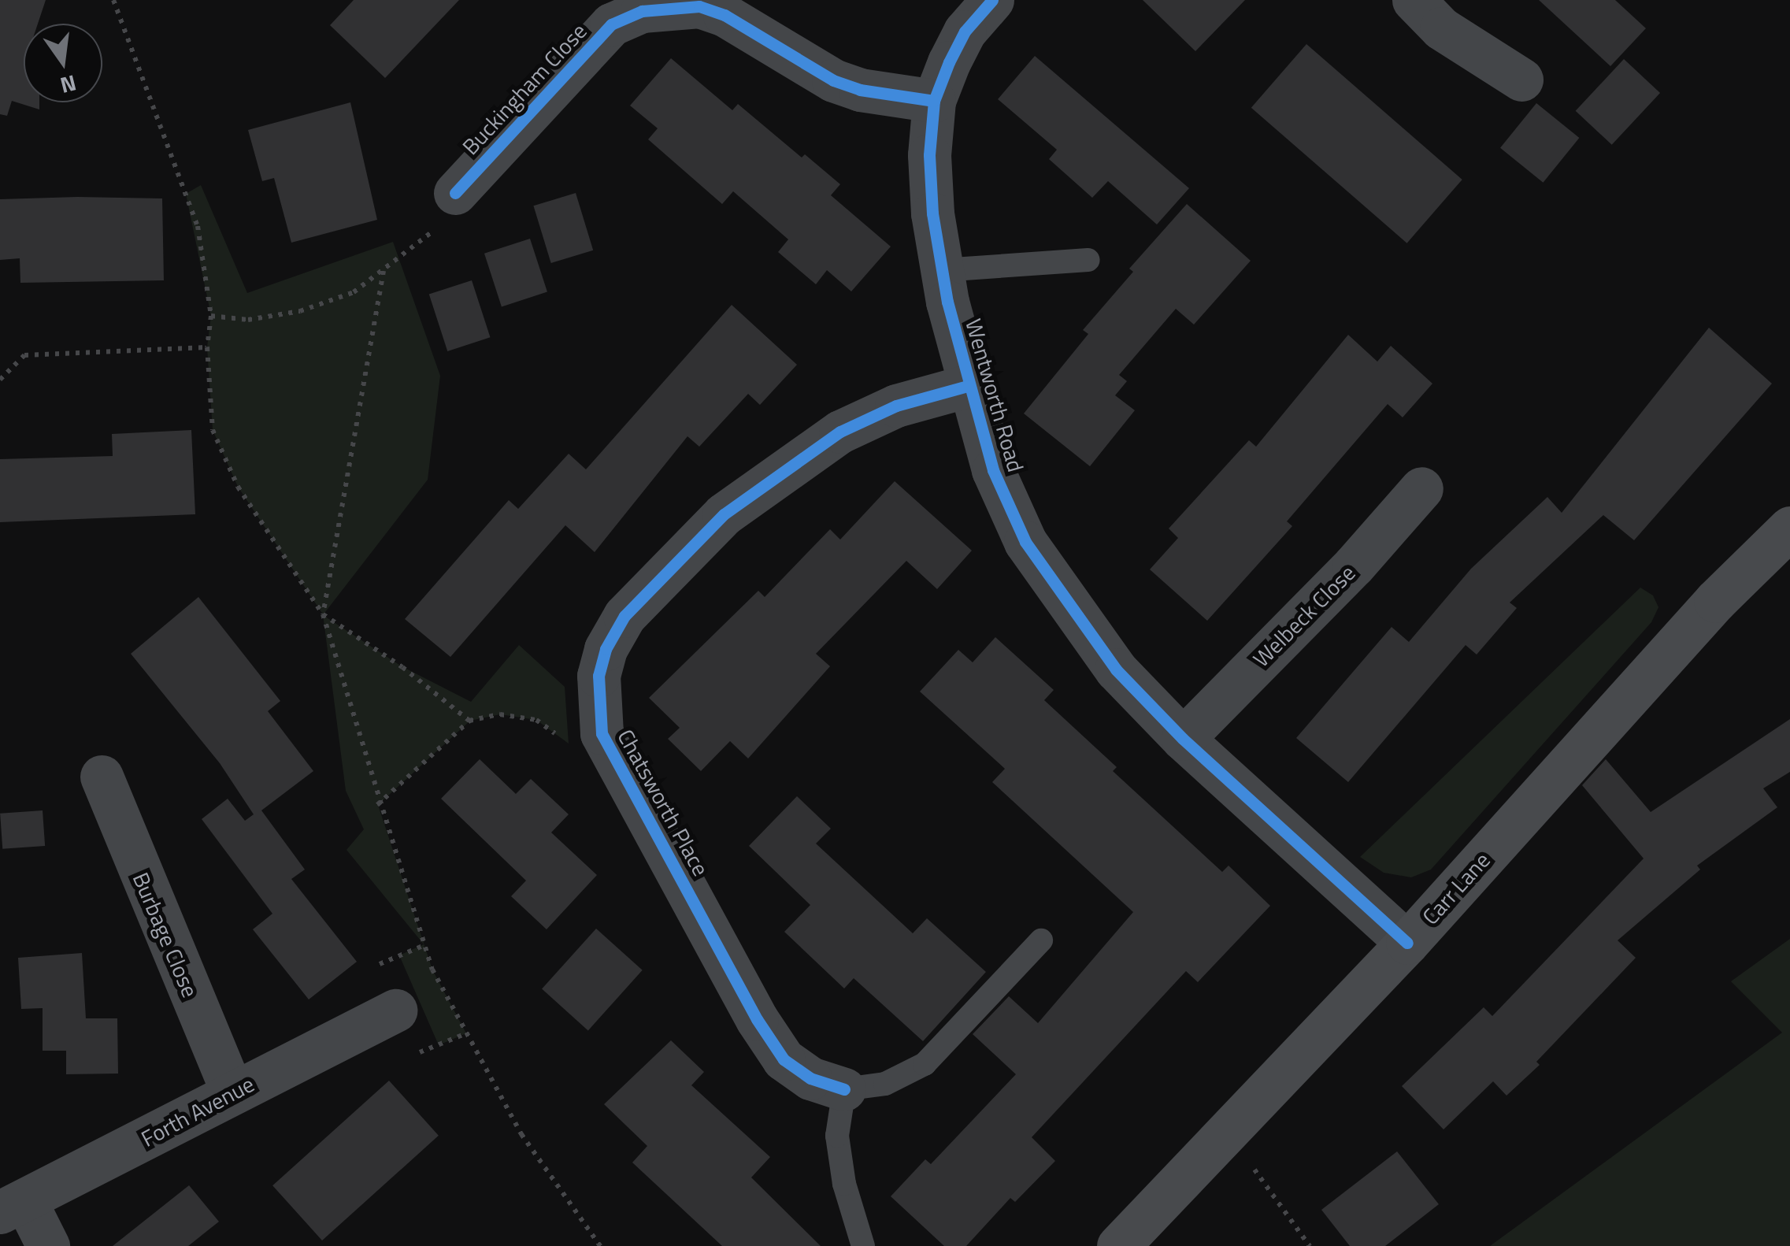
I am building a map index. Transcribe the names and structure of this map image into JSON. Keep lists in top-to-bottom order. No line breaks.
{"streets":{"main road":["Carr Lane"],"street":["Buckingham Close","Wentworth Road","Welbeck Close","Chatsworth Place","Burbage Close","Forth Avenue"]},"crossings":[["Buckingham Close","Wentworth Road"],["Wentworth Road","Welbeck Close"],["Wentworth Road","Chatsworth Place"],["Wentworth Road","Carr Lane"],["Burbage Close","Forth Avenue"]],"north":"bottom"}
